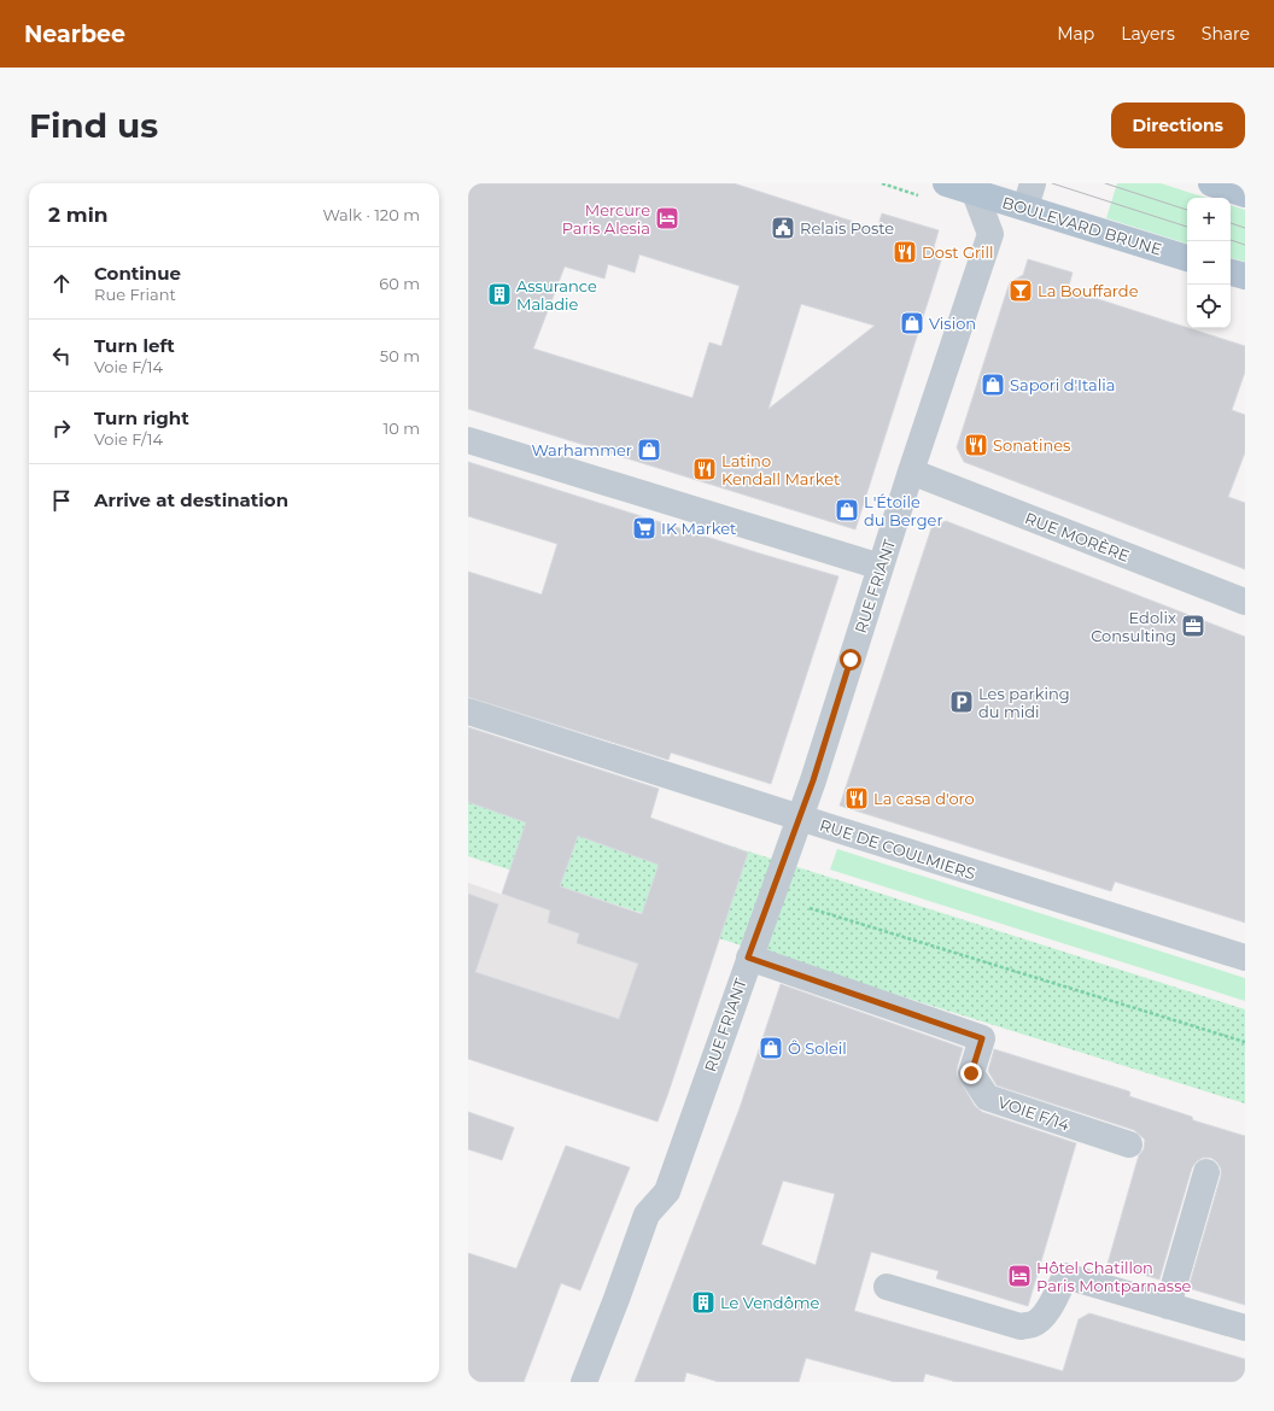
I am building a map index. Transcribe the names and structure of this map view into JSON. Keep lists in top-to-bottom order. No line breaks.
{"streets":{"main road":["BOULEVARD BRUNE"],"street":["RUE MORÈRE","RUE FRIANT","RUE DE COULMIERS","VOIE F/14"]},"crossings":[["BOULEVARD BRUNE","RUE FRIANT"],["RUE MORÈRE","RUE FRIANT"],["RUE FRIANT","RUE DE COULMIERS"],["RUE FRIANT","VOIE F/14"]],"places":{"hotel":["Mercure Paris Alesia","Hôtel Chatillon Paris Montparnasse"],"public building":["Relais Poste"],"restaurant":["Dost Grill","Sonatines","Latino Kendall Market","La casa d'oro"],"bar":["La Bouffarde"],"building":["Assurance Maladie","Le Vendôme"],"shop":["Vision","Sapori d'Italia","Warhammer","L'Étoile du Berger","Ô Soleil"],"supermarket":["IK Market"],"office":["Edolix Consulting"],"parking":["Les parking du midi"]},"page":{"header":"Nearbee","nav":["Map","Layers","Share"],"buttons":"Directions","title":"Find us","heading":["2 min","Walk · 120 m"],"map_buttons":["+","−"],"list":[["Continue","Rue Friant","60 m"],["Turn left","Voie F/14","50 m"],["Turn right","Voie F/14","10 m"],"Arrive at destination"]}}
